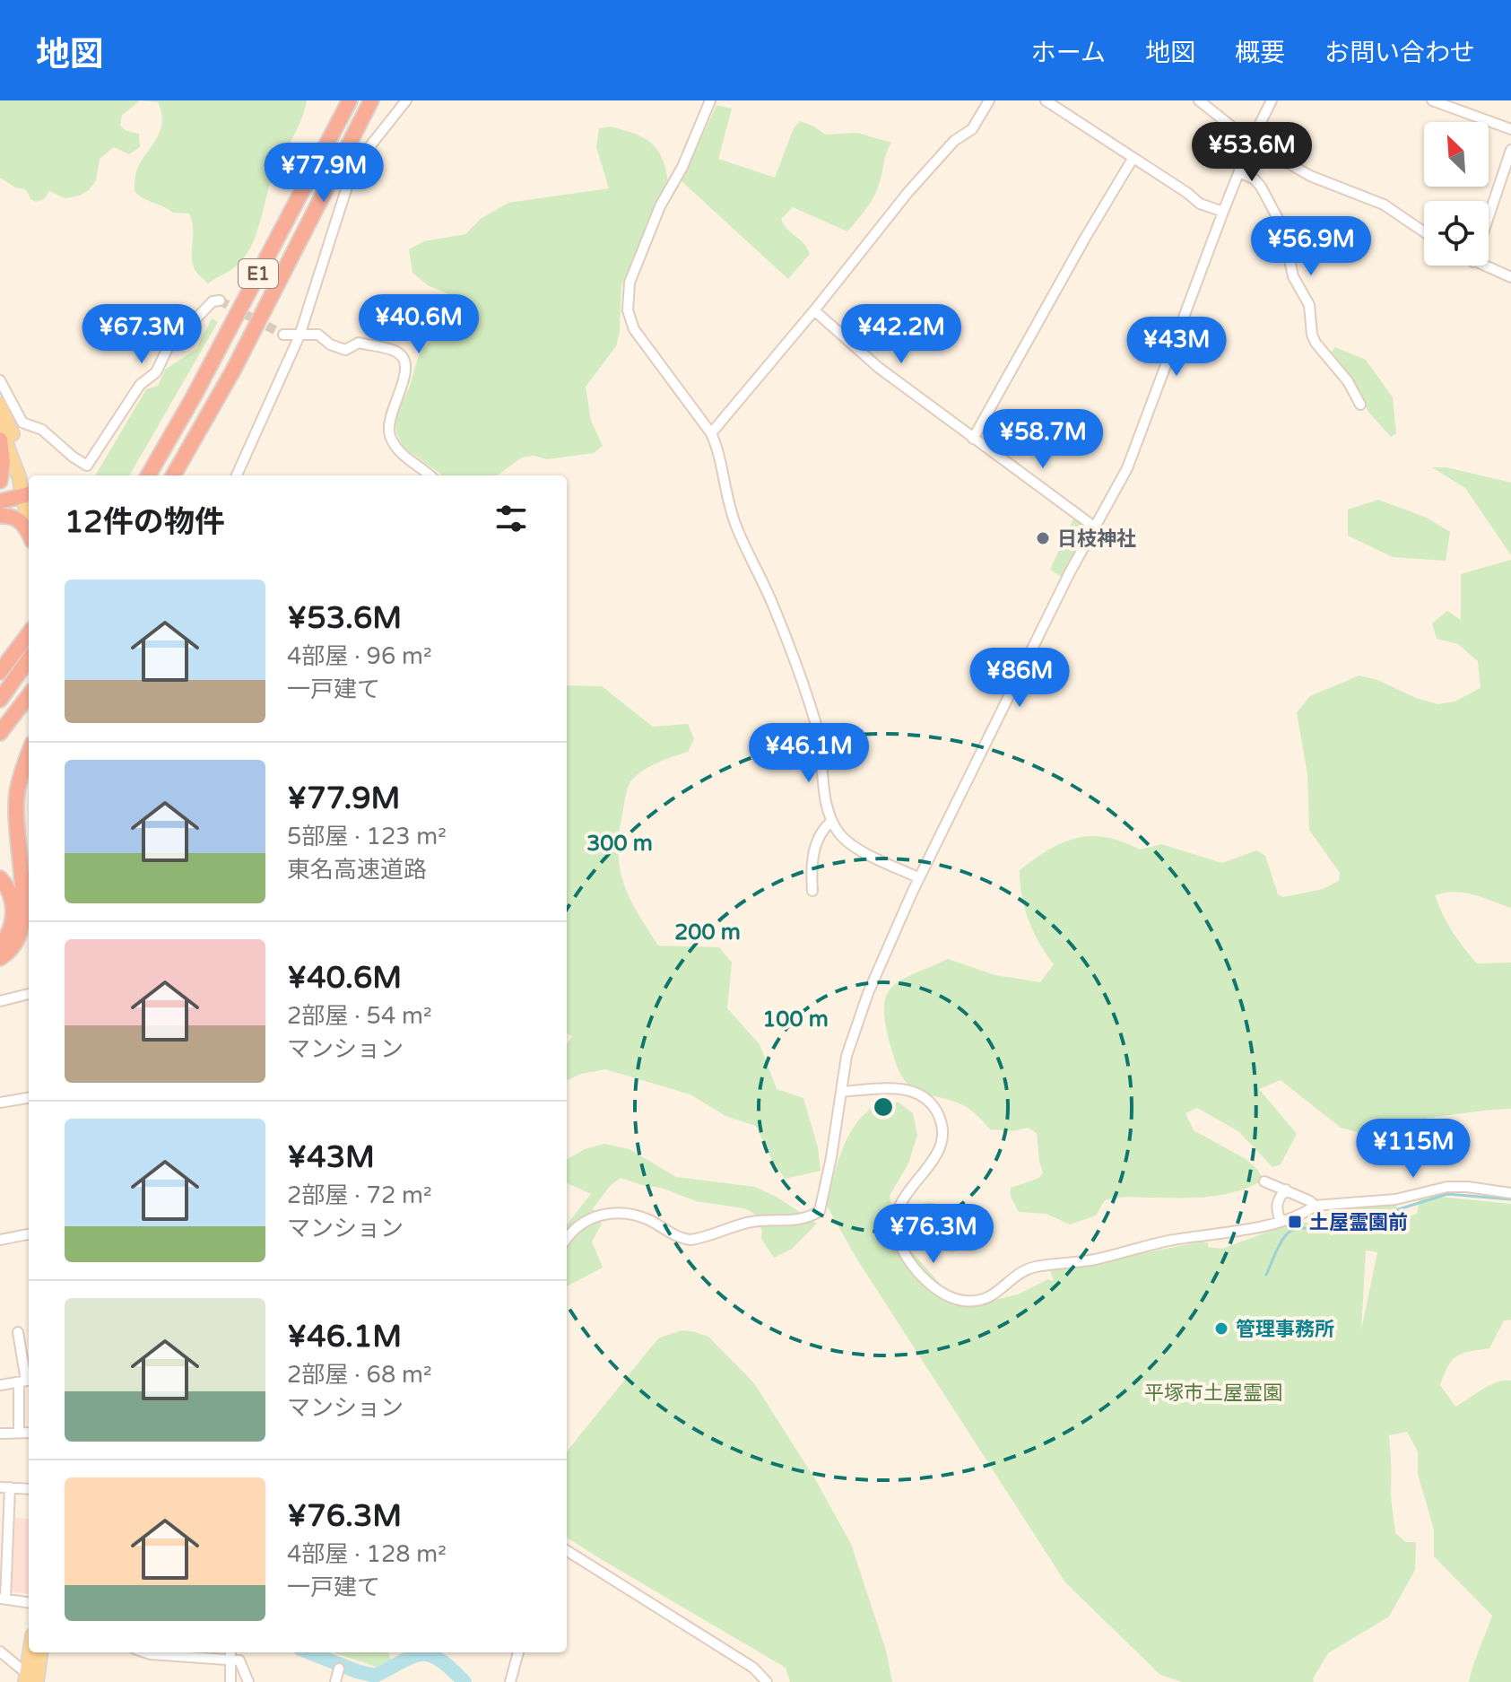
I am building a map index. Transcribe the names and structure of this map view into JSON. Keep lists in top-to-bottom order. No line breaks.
{"streets":{"highway":["E1"]},"parks":["平塚市土屋霊園"],"places":{"other":["日枝神社","管理事務所"],"transit":["土屋霊園前"]},"north":"top left","page":{"header":"地図","nav":["ホーム","地図","概要","お問い合わせ"],"price":["¥53.6M","¥77.9M","¥56.9M","¥40.6M","¥67.3M","¥42.2M","¥43M","¥58.7M","¥86M","¥46.1M","¥115M","¥76.3M"],"heading":"12件の物件","list":[{"name":"¥53.6M","note":"4部屋 · 96 m² · 一戸建て"},{"name":"¥77.9M","note":"5部屋 · 123 m² · 東名高速道路"},{"name":"¥40.6M","note":"2部屋 · 54 m² · マンション"},{"name":"¥43M","note":"2部屋 · 72 m² · マンション"},{"name":"¥46.1M","note":"2部屋 · 68 m² · マンション"},{"name":"¥76.3M","note":"4部屋 · 128 m² · 一戸建て"}]},"rings":["300 m","200 m","100 m"]}
